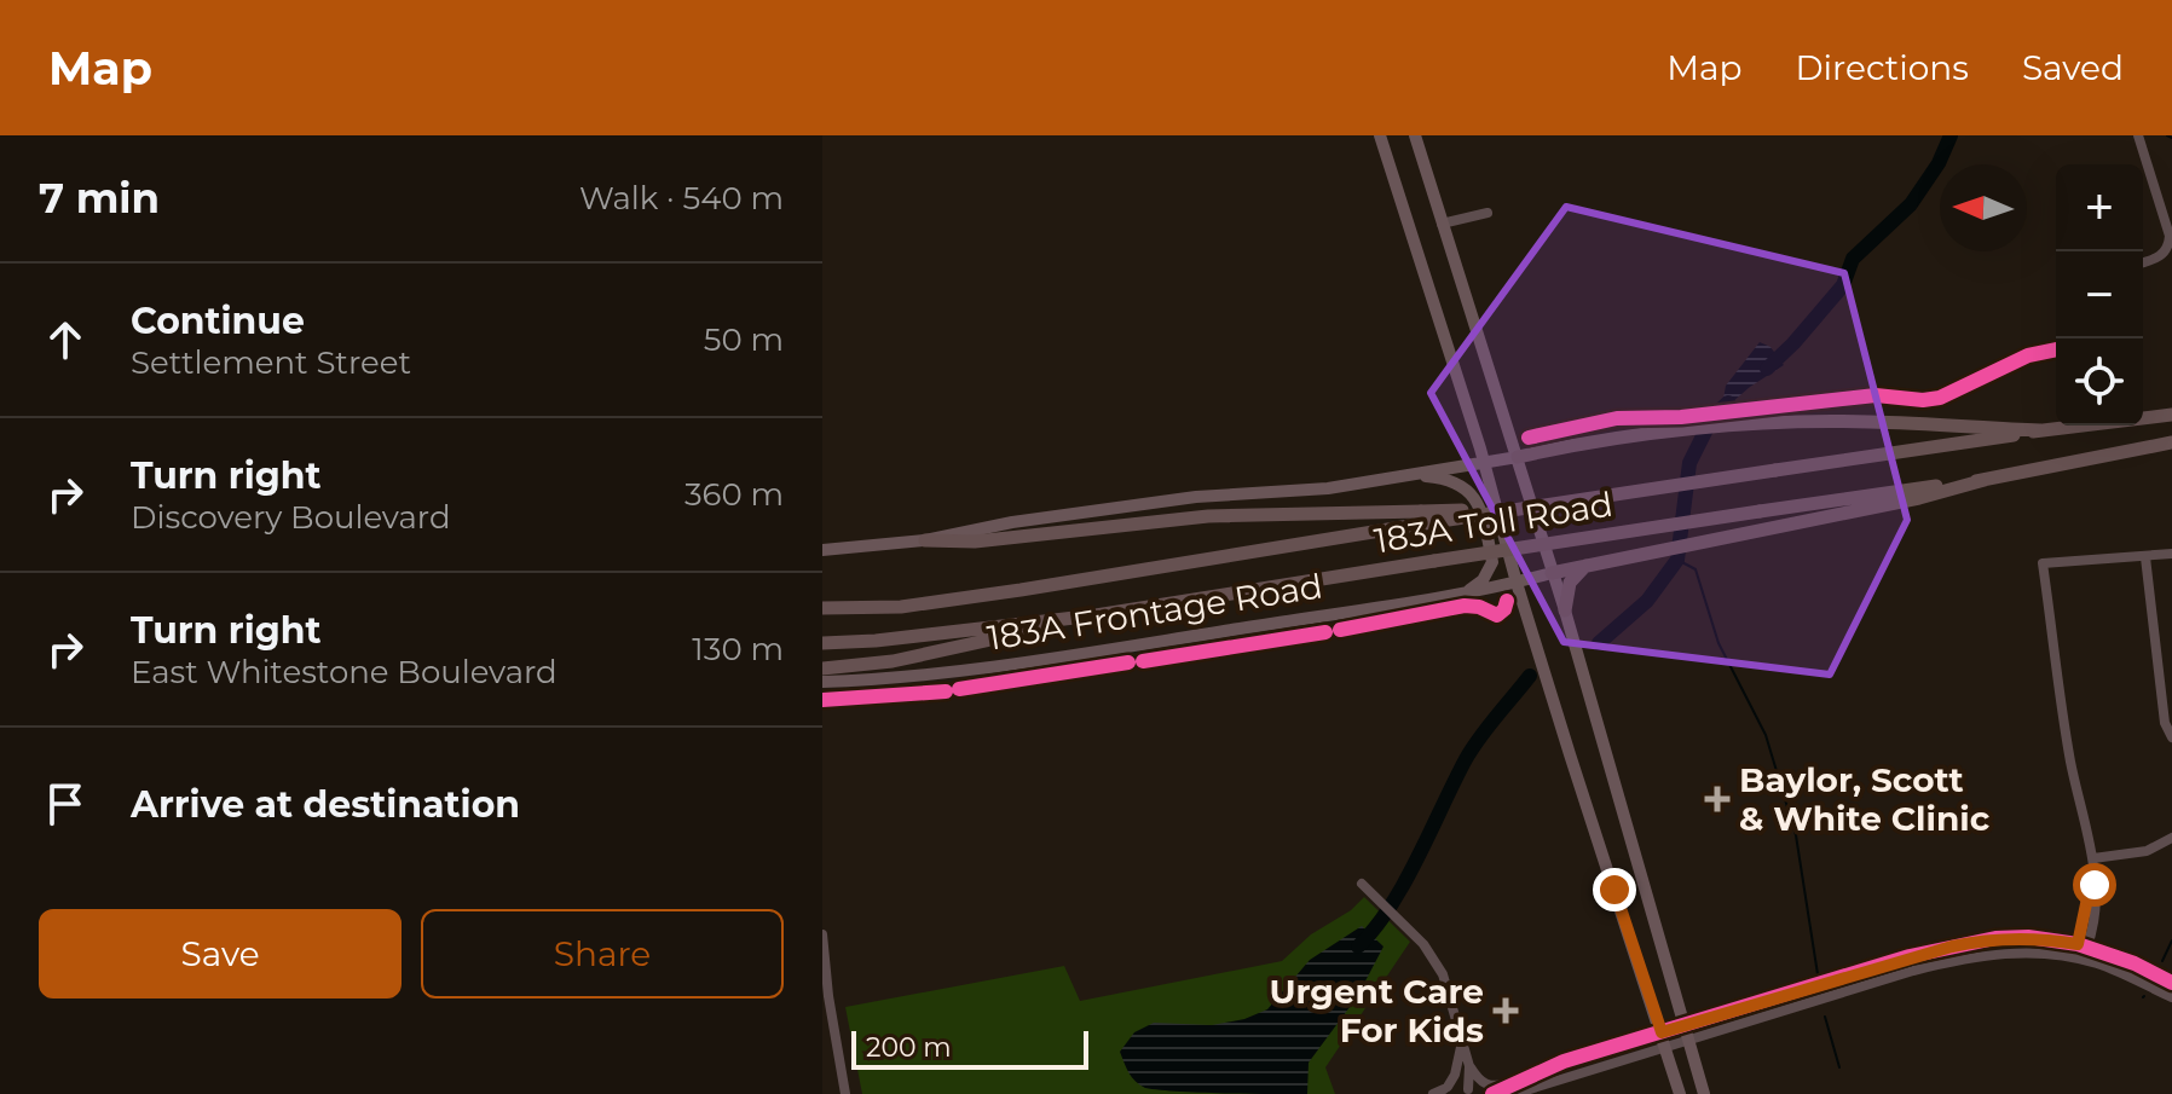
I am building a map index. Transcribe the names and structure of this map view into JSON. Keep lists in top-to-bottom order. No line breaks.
{"streets":{"highway":["183A Toll Road"],"main road":["183A Frontage Road"]},"places":{"health":["Baylor, Scott & White Clinic","Urgent Care For Kids"]},"scale_bar":"200 m","north":"left","page":{"header":"Map","nav":["Map","Directions","Saved"],"heading":["7 min","Walk · 540 m"],"map_buttons":["+","−"],"list":[["Continue","Settlement Street","50 m"],["Turn right","Discovery Boulevard","360 m"],["Turn right","East Whitestone Boulevard","130 m"],"Arrive at destination"],"buttons":["Save","Share"],"scale":"200 m"}}
